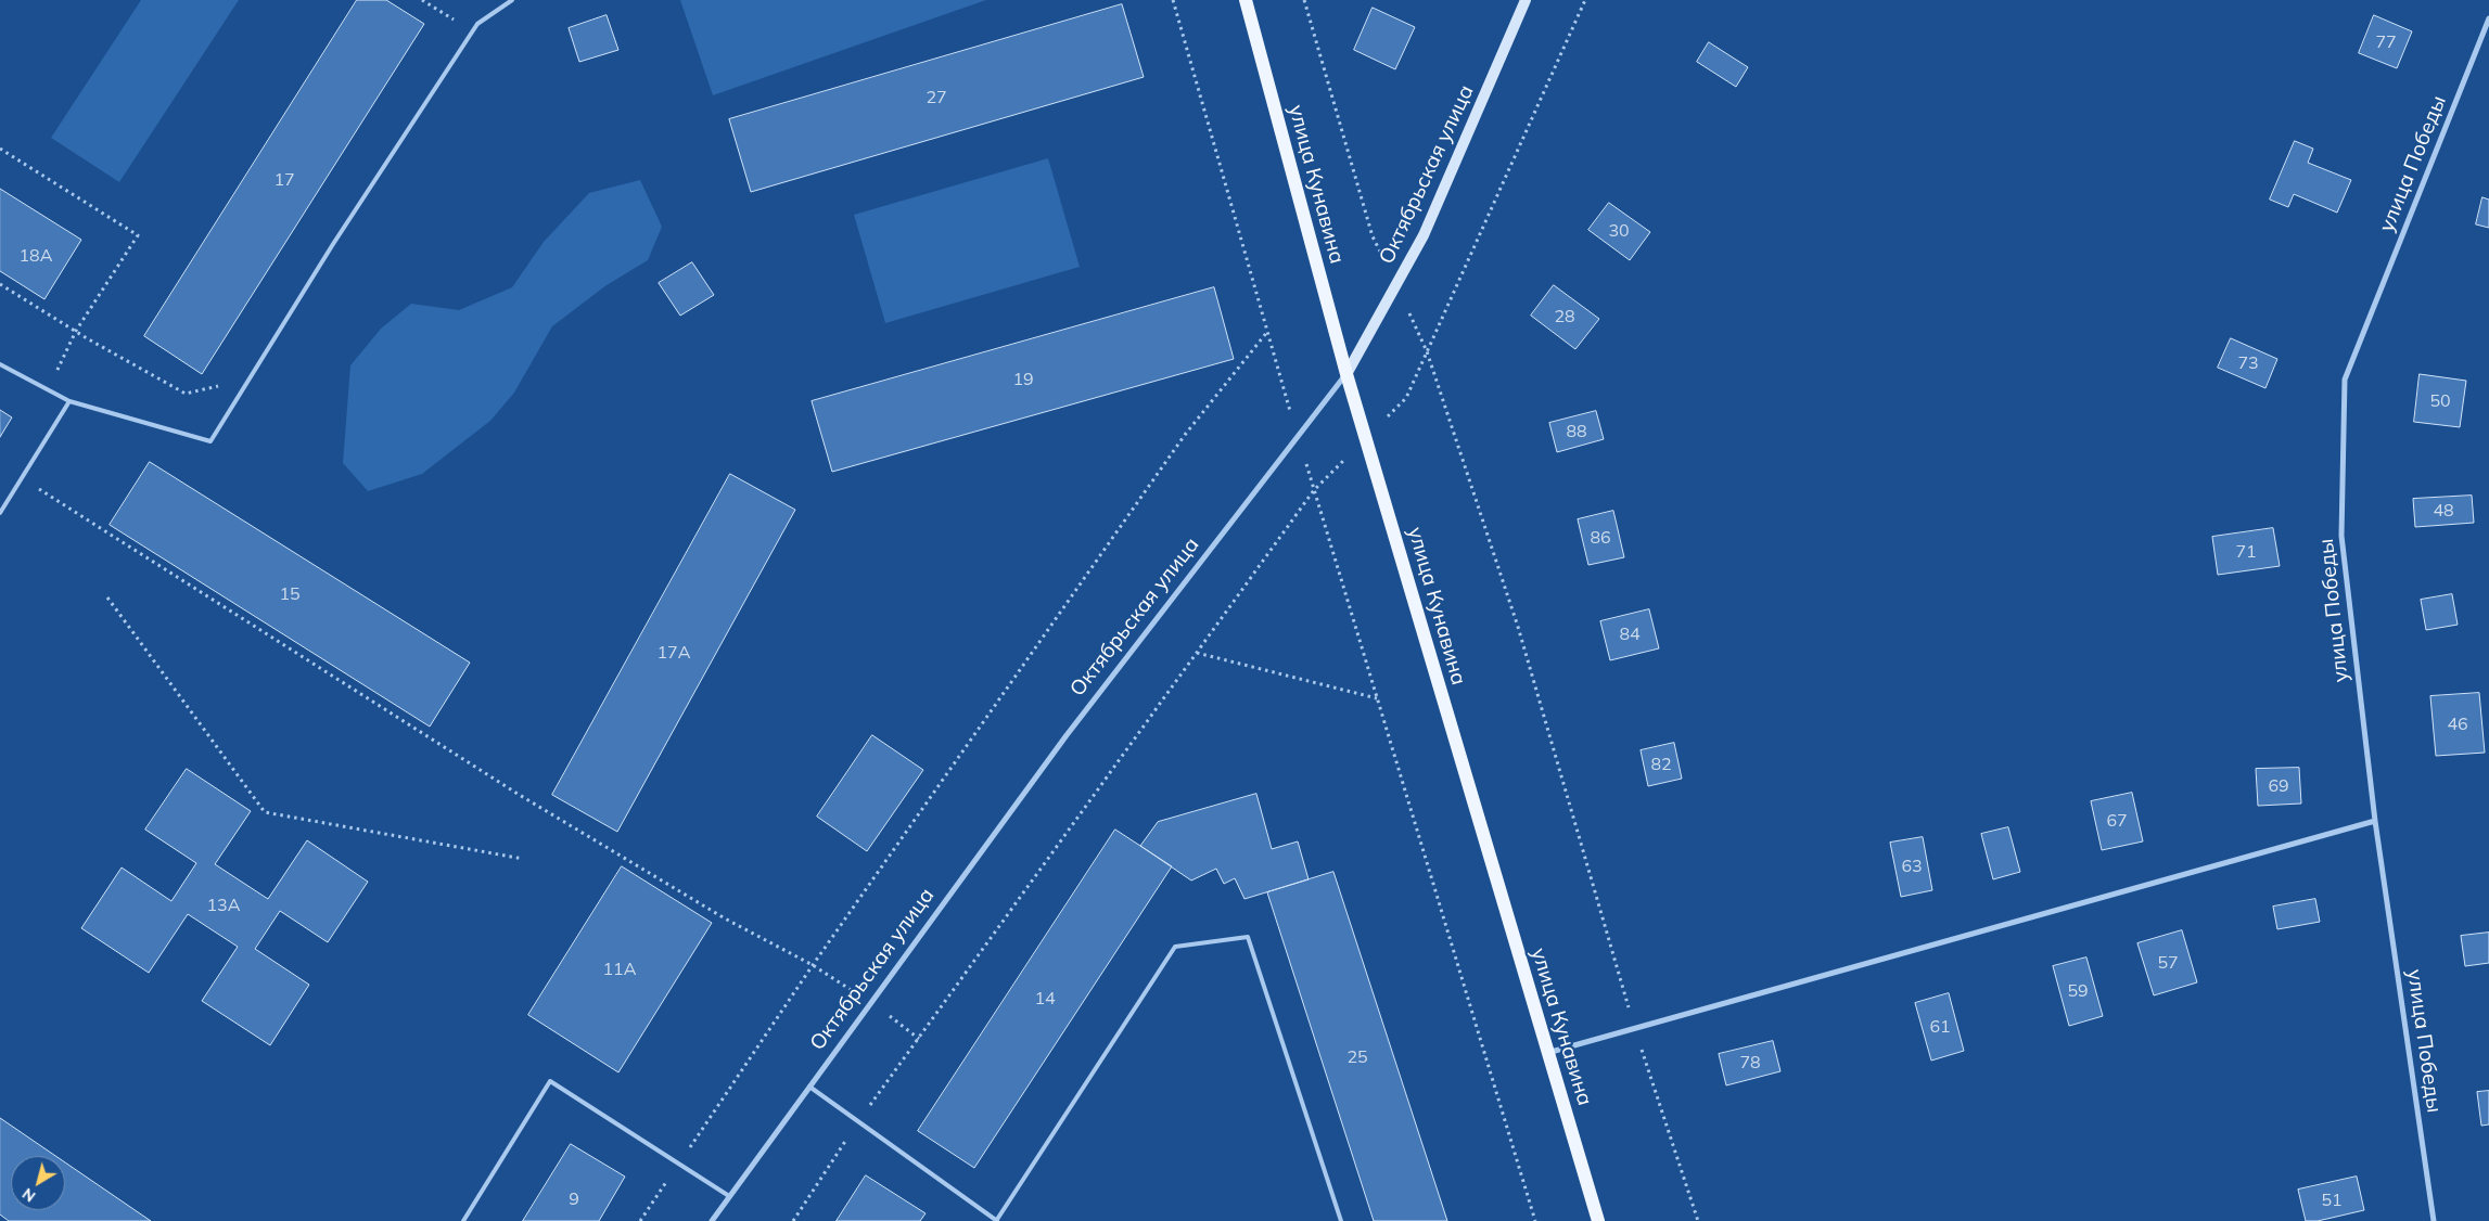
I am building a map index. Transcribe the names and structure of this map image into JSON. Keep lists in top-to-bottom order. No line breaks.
{"streets":{"main road":["Октябрьская улица","улица Кунавина"],"street":["улица Победы"]},"crossings":[["Октябрьская улица","улица Кунавина"]],"house_numbers":["77","27","17","30","18А","28","73","19","50","88","48","86","71","15","84","17А","46","82","69","67","63","13А","57","11А","59","14","61","25","78","9","51"],"north":"bottom left"}
